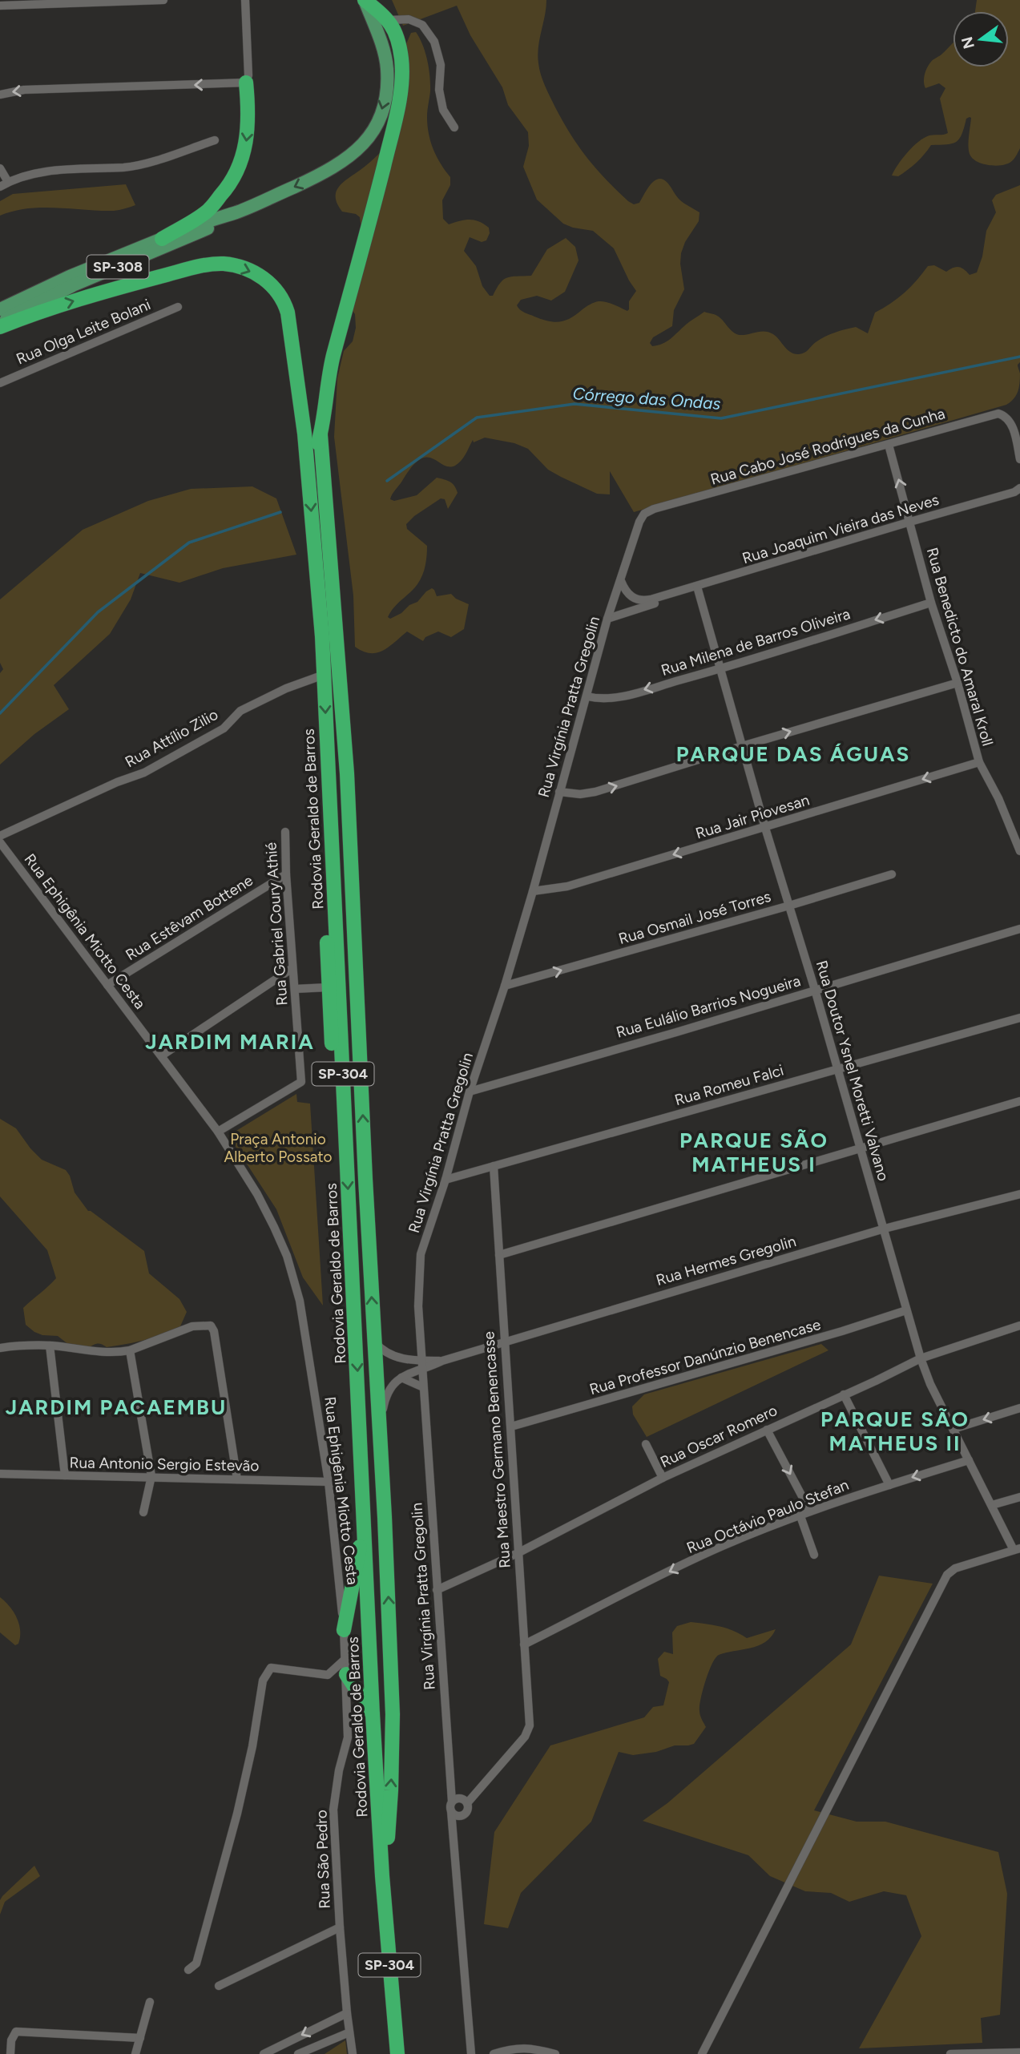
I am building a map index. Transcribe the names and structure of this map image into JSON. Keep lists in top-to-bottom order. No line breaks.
{"streets":{"highway":["Rodovia Geraldo de Barros","SP-304"],"main road":["SP-308"],"street":["Rua Olga Leite Bolani","Rua Cabo José Rodrigues da Cunha","Rua Joaquim Vieira das Neves","Rua Milena de Barros Oliveira","Rua Benedicto do Amaral Kroll","Rua Virgínia Pratta Gregolin","Rua Attílio Zilio","Rua Jair Piovesan","Rua Estêvam Bottene","Rua Osmail José Torres","Rua Gabriel Coury Athié","Rua Ephigênia Miotto Cesta","Rua Eulálio Barrios Nogueira","Rua Doutor Ysnel Moretti Valvano","Rua Romeu Falci","Rua Hermes Gregolin","Rua Professor Danúnzio Benencase","Rua Oscar Romero","Rua Maestro Germano Benencasse","Rua Antonio Sergio Estevão","Rua Octávio Paulo Stefan","Rua São Pedro"]},"crossings":[["Rua Cabo José Rodrigues da Cunha","Rua Benedicto do Amaral Kroll"],["Rua Cabo José Rodrigues da Cunha","Rua Virgínia Pratta Gregolin"],["Rua Joaquim Vieira das Neves","Rua Benedicto do Amaral Kroll"],["Rua Joaquim Vieira das Neves","Rua Virgínia Pratta Gregolin"],["Rua Joaquim Vieira das Neves","Rua Doutor Ysnel Moretti Valvano"],["Rua Milena de Barros Oliveira","Rua Benedicto do Amaral Kroll"],["Rua Milena de Barros Oliveira","Rua Virgínia Pratta Gregolin"],["Rua Milena de Barros Oliveira","Rua Doutor Ysnel Moretti Valvano"],["Rua Benedicto do Amaral Kroll","Rua Jair Piovesan"],["Rua Virgínia Pratta Gregolin","Rua Jair Piovesan"],["Rua Virgínia Pratta Gregolin","Rua Osmail José Torres"],["Rua Virgínia Pratta Gregolin","Rua Eulálio Barrios Nogueira"],["Rua Virgínia Pratta Gregolin","Rua Romeu Falci"],["Rua Virgínia Pratta Gregolin","Rua Hermes Gregolin"],["Rua Virgínia Pratta Gregolin","Rua Oscar Romero"],["Rua Virgínia Pratta Gregolin","Rua Maestro Germano Benencasse"],["Rua Attílio Zilio","Rodovia Geraldo de Barros"],["Rua Jair Piovesan","Rua Doutor Ysnel Moretti Valvano"],["Rodovia Geraldo de Barros","Rua Hermes Gregolin"],["Rua Estêvam Bottene","Rua Gabriel Coury Athié"],["Rua Estêvam Bottene","Rua Ephigênia Miotto Cesta"],["Rua Osmail José Torres","Rua Doutor Ysnel Moretti Valvano"],["Rua Gabriel Coury Athié","Rua Ephigênia Miotto Cesta"],["Rua Ephigênia Miotto Cesta","Rua Antonio Sergio Estevão"],["Rua Ephigênia Miotto Cesta","Rua São Pedro"],["Rua Eulálio Barrios Nogueira","Rua Doutor Ysnel Moretti Valvano"],["Rua Doutor Ysnel Moretti Valvano","Rua Romeu Falci"],["Rua Doutor Ysnel Moretti Valvano","Rua Hermes Gregolin"],["Rua Doutor Ysnel Moretti Valvano","Rua Professor Danúnzio Benencase"],["Rua Doutor Ysnel Moretti Valvano","Rua Oscar Romero"],["Rua Doutor Ysnel Moretti Valvano","Rua Octávio Paulo Stefan"],["Rua Romeu Falci","Rua Maestro Germano Benencasse"],["Rua Hermes Gregolin","Rua Maestro Germano Benencasse"],["Rua Professor Danúnzio Benencase","Rua Maestro Germano Benencasse"],["Rua Oscar Romero","Rua Maestro Germano Benencasse"],["Rua Maestro Germano Benencasse","Rua Octávio Paulo Stefan"]],"one_way":["Rua Milena de Barros Oliveira","Rua Jair Piovesan","Rua Osmail José Torres","Rua Octávio Paulo Stefan"],"districts":["PARQUE DAS ÁGUAS","JARDIM MARIA","PARQUE SÃO MATHEUS I","JARDIM PACAEMBU","PARQUE SÃO MATHEUS II"],"water":["Córrego das Ondas"],"parks":["Praça Antonio Alberto Possato"],"north":"left"}
